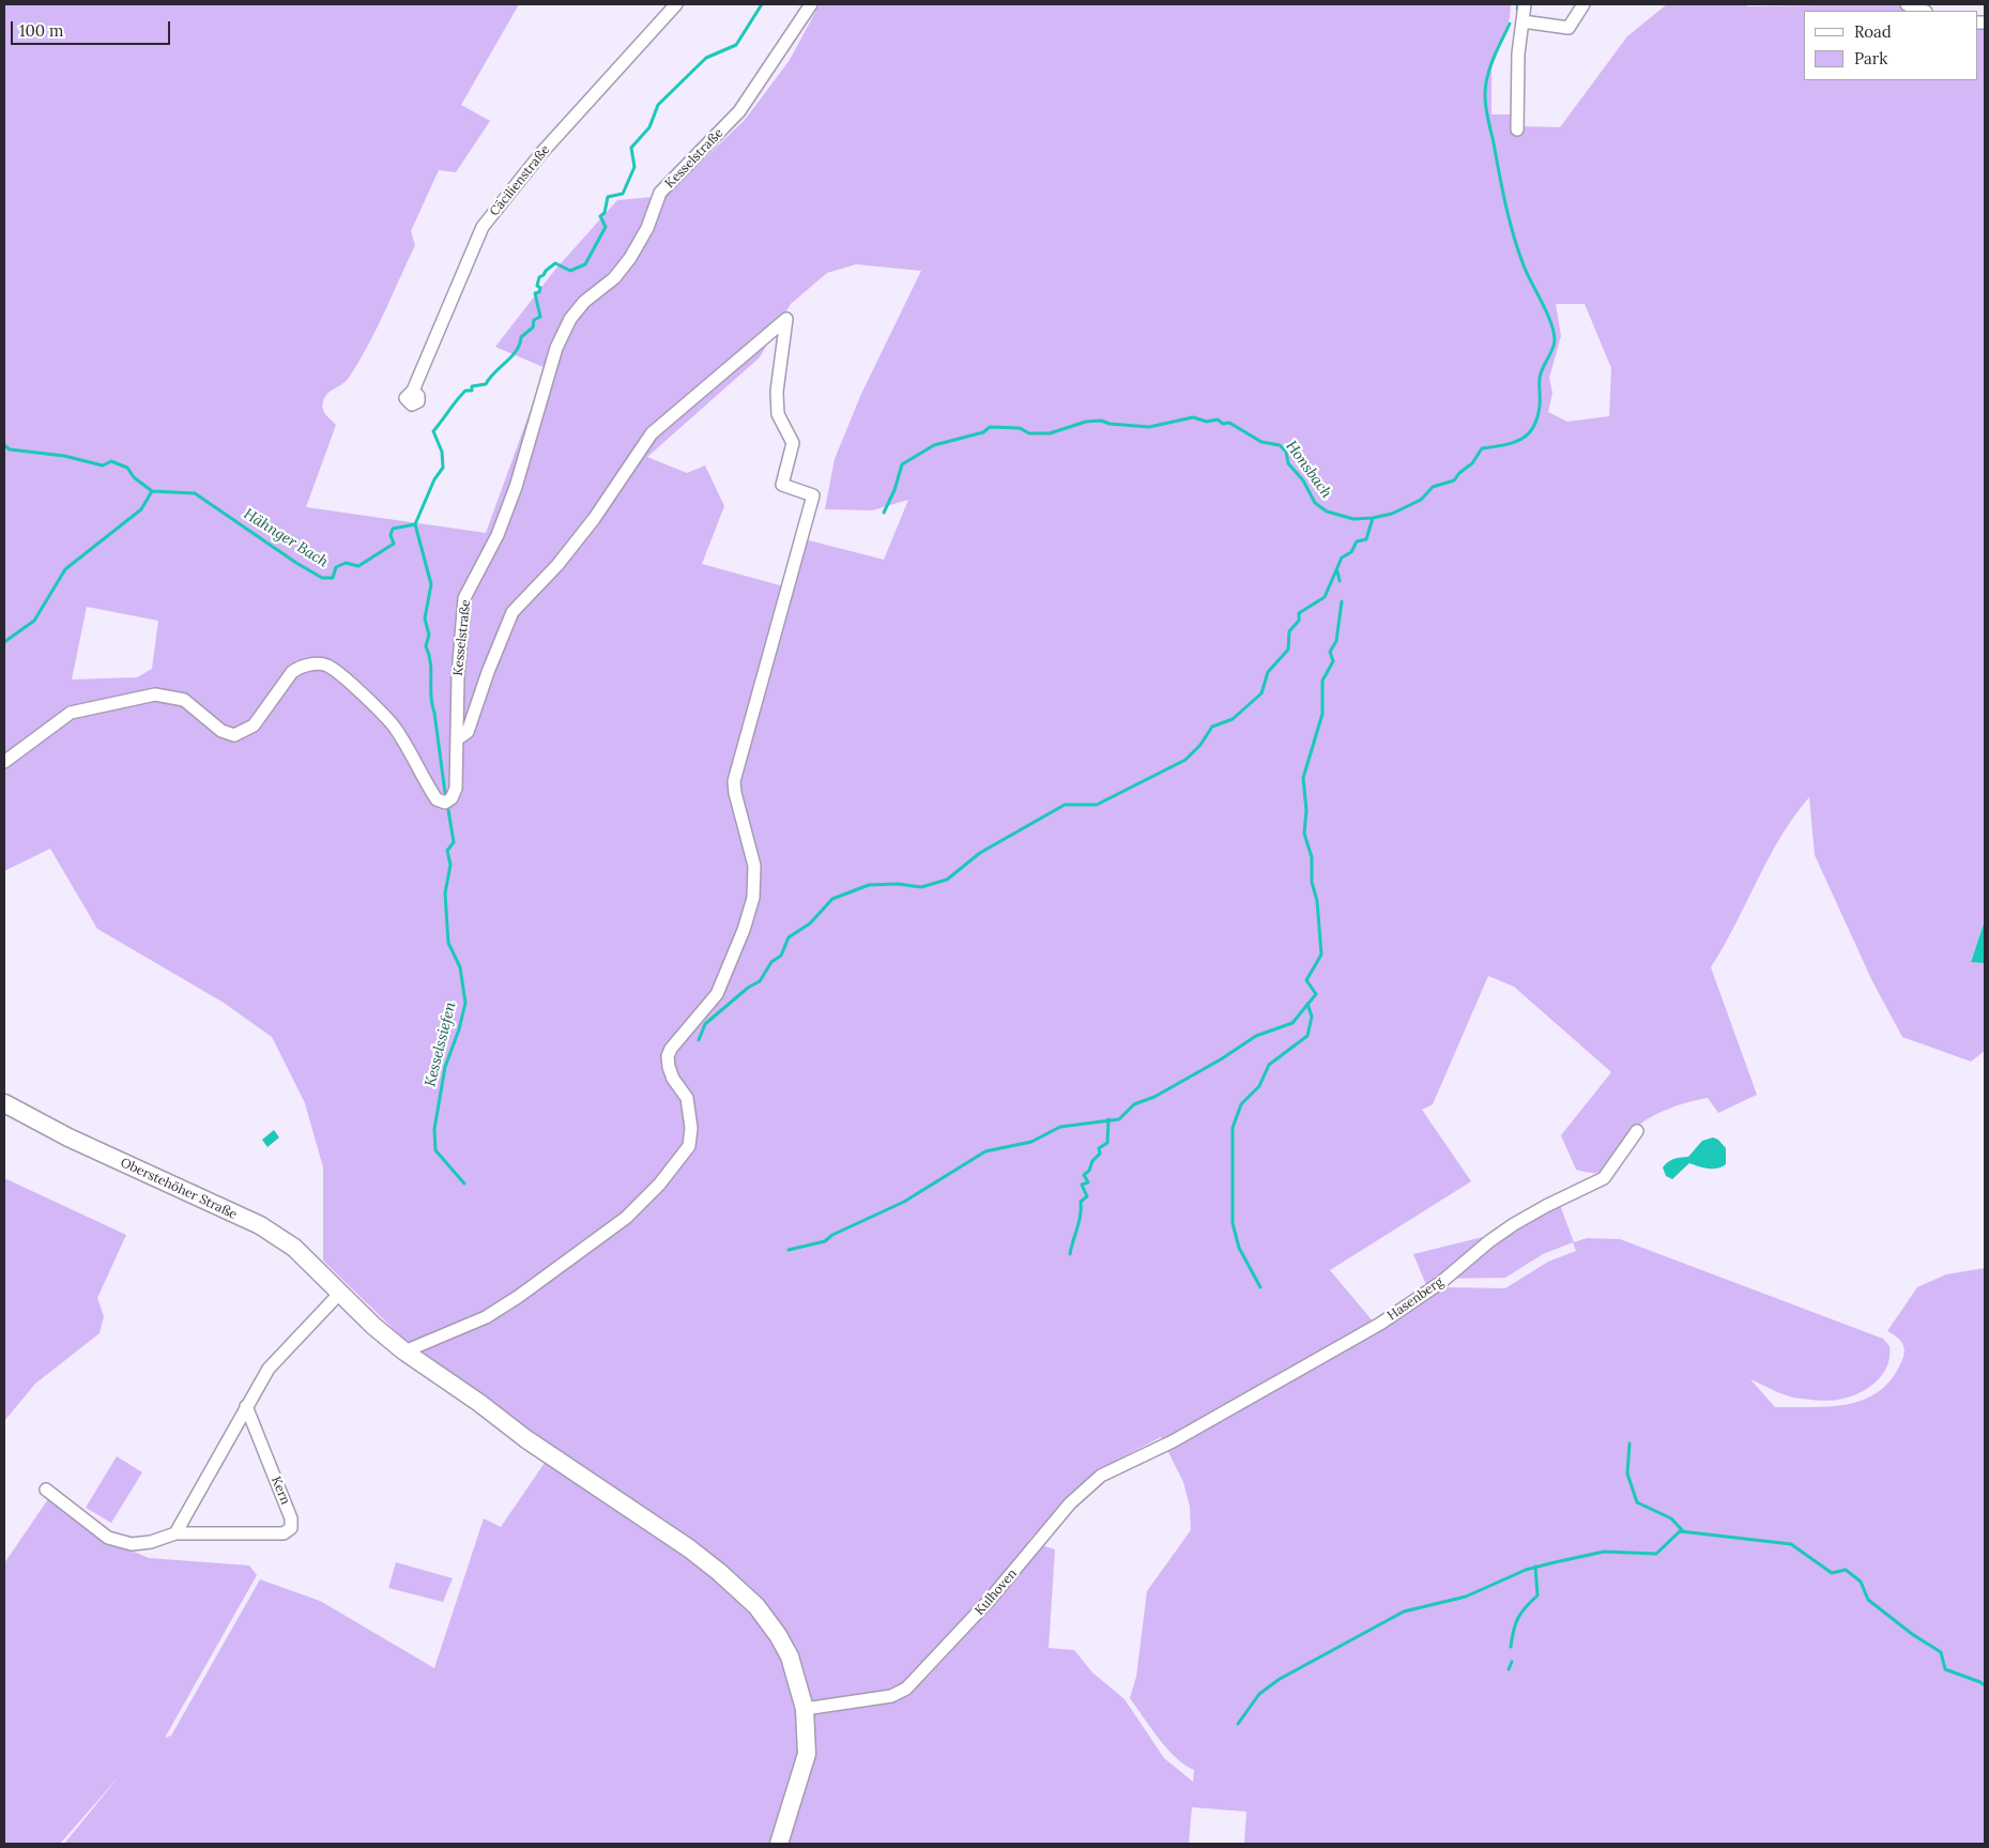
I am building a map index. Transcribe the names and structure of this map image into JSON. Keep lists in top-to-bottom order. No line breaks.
{"streets":{"street":["Kesselstraße","Cäcilienstraße","Oberstehöher Straße","Hasenberg","Kern","Kulhoven"]},"crossings":[["Oberstehöher Straße","Kulhoven"],["Hasenberg","Kulhoven"]],"water":["Honsbach","Hähnger Bach","Kesselssiefen"],"legend":["Road","Park"],"scale_bar":"100 m"}
